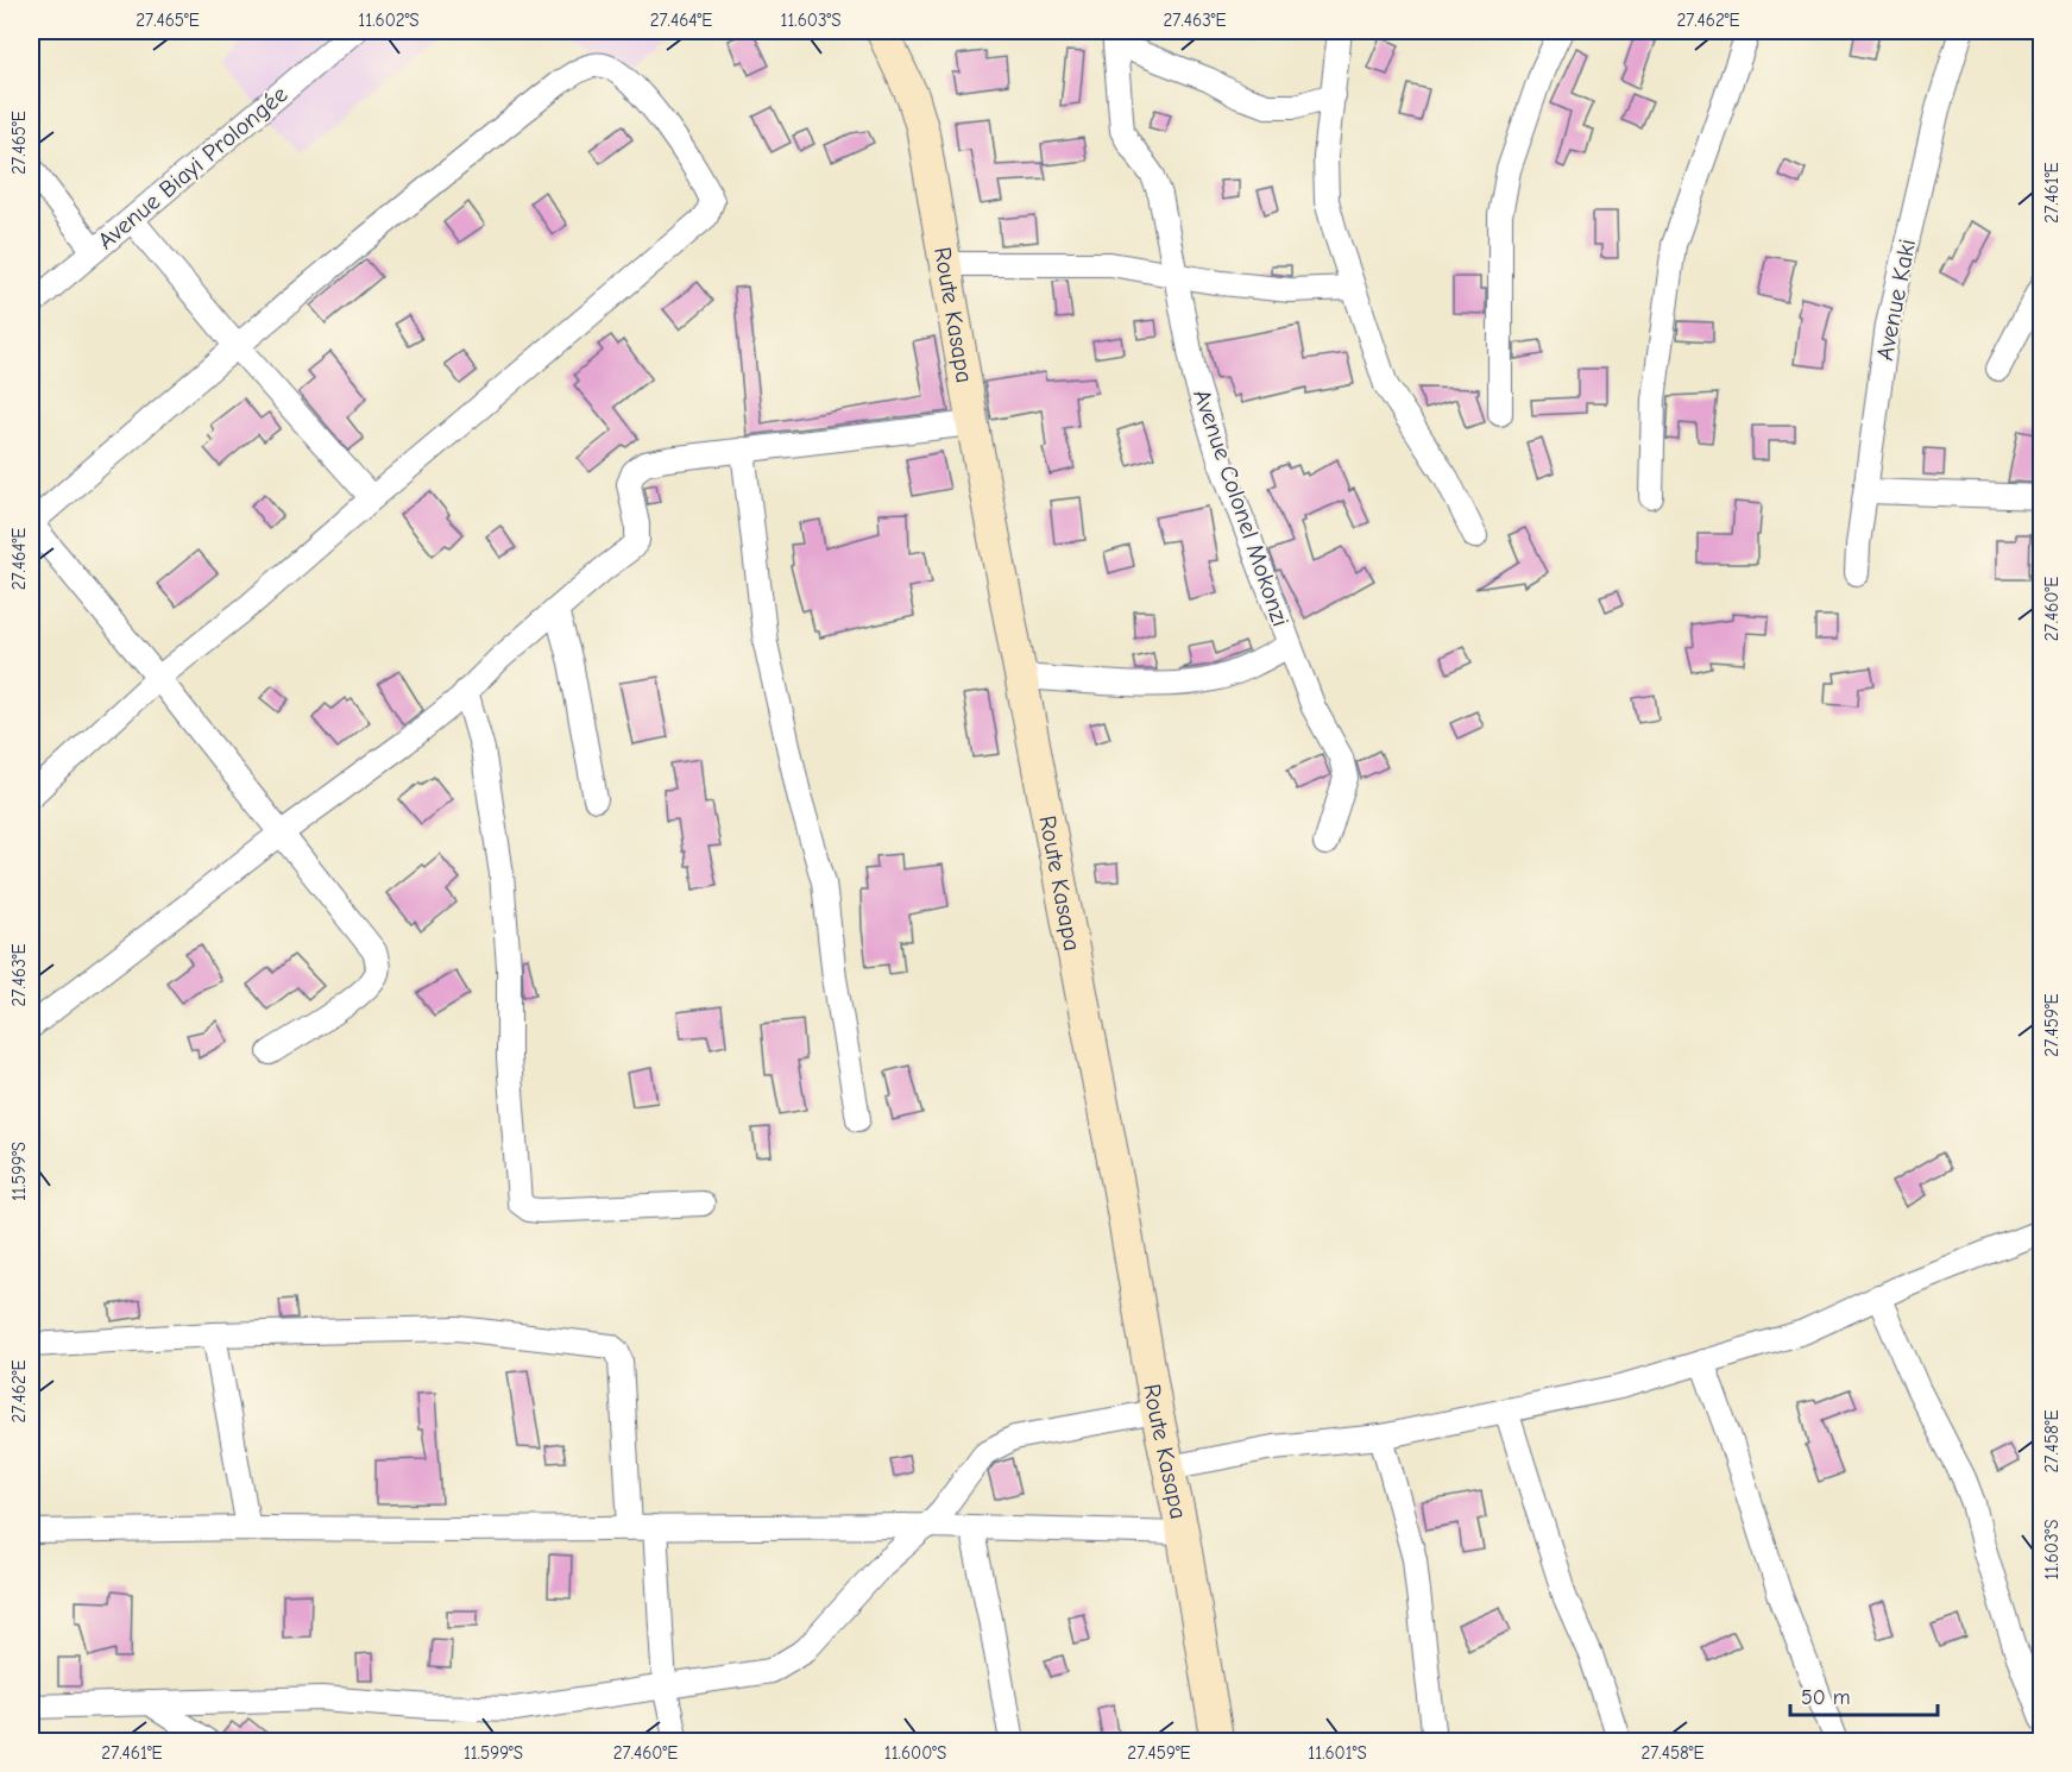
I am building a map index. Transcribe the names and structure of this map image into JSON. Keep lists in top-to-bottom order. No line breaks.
{"streets":{"main road":["Route Kasapa"],"street":["Avenue Biayi Prolongée","Avenue Kaki","Avenue Colonel Mokonzi"]},"scale_bar":"50 m","coordinates":["27.465°E","11.602°S","27.464°E","11.603°S","27.463°E","27.462°E","27.461°E","27.460°E","27.459°E","11.599°S","27.458°E","11.600°S","11.601°S"]}
